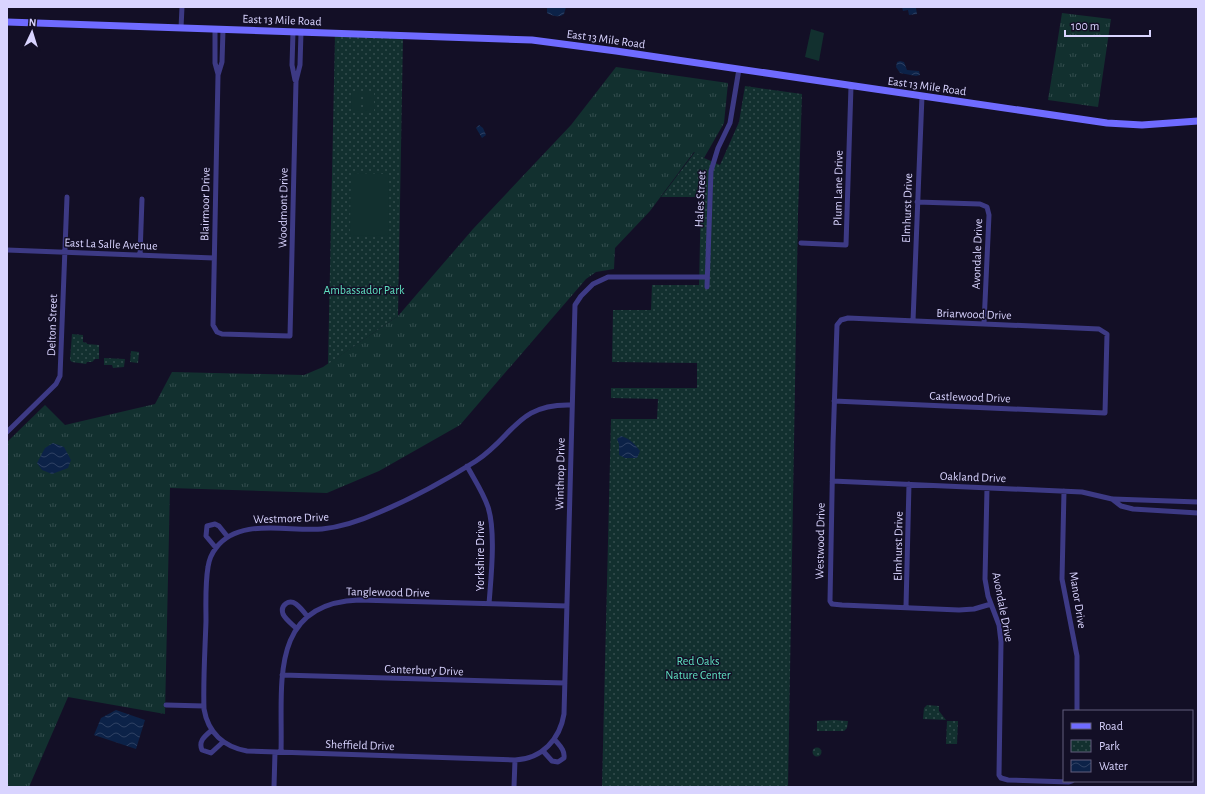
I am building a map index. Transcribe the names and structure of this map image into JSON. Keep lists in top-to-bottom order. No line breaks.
{"streets":{"main road":["East 13 Mile Road"],"street":["Plum Lane Drive","Hales Street","Blairmoor Drive","Woodmont Drive","Elmhurst Drive","East La Salle Avenue","Avondale Drive","Briarwood Drive","Delton Street","Castlewood Drive","Winthrop Drive","Oakland Drive","Westmore Drive","Westwood Drive","Yorkshire Drive","Tanglewood Drive","Manor Drive","Canterbury Drive","Sheffield Drive"]},"crossings":[["East 13 Mile Road","Plum Lane Drive"],["East 13 Mile Road","Hales Street"],["East 13 Mile Road","Blairmoor Drive"],["East 13 Mile Road","Woodmont Drive"],["East 13 Mile Road","Elmhurst Drive"],["Hales Street","Winthrop Drive"],["Blairmoor Drive","Woodmont Drive"],["Blairmoor Drive","East La Salle Avenue"],["Elmhurst Drive","Avondale Drive"],["Elmhurst Drive","Briarwood Drive"],["Elmhurst Drive","Oakland Drive"],["Elmhurst Drive","Westwood Drive"],["East La Salle Avenue","Delton Street"],["Avondale Drive","Briarwood Drive"],["Avondale Drive","Oakland Drive"],["Avondale Drive","Westwood Drive"],["Briarwood Drive","Castlewood Drive"],["Briarwood Drive","Westwood Drive"],["Castlewood Drive","Westwood Drive"],["Winthrop Drive","Westmore Drive"],["Winthrop Drive","Tanglewood Drive"],["Winthrop Drive","Canterbury Drive"],["Winthrop Drive","Sheffield Drive"],["Oakland Drive","Westwood Drive"],["Oakland Drive","Manor Drive"],["Westmore Drive","Yorkshire Drive"],["Yorkshire Drive","Tanglewood Drive"],["Tanglewood Drive","Canterbury Drive"],["Tanglewood Drive","Sheffield Drive"]],"parks":["Ambassador Park","Red Oaks Nature Center"],"legend":["Road","Park","Water"],"scale_bar":"100 m","north":"top"}
